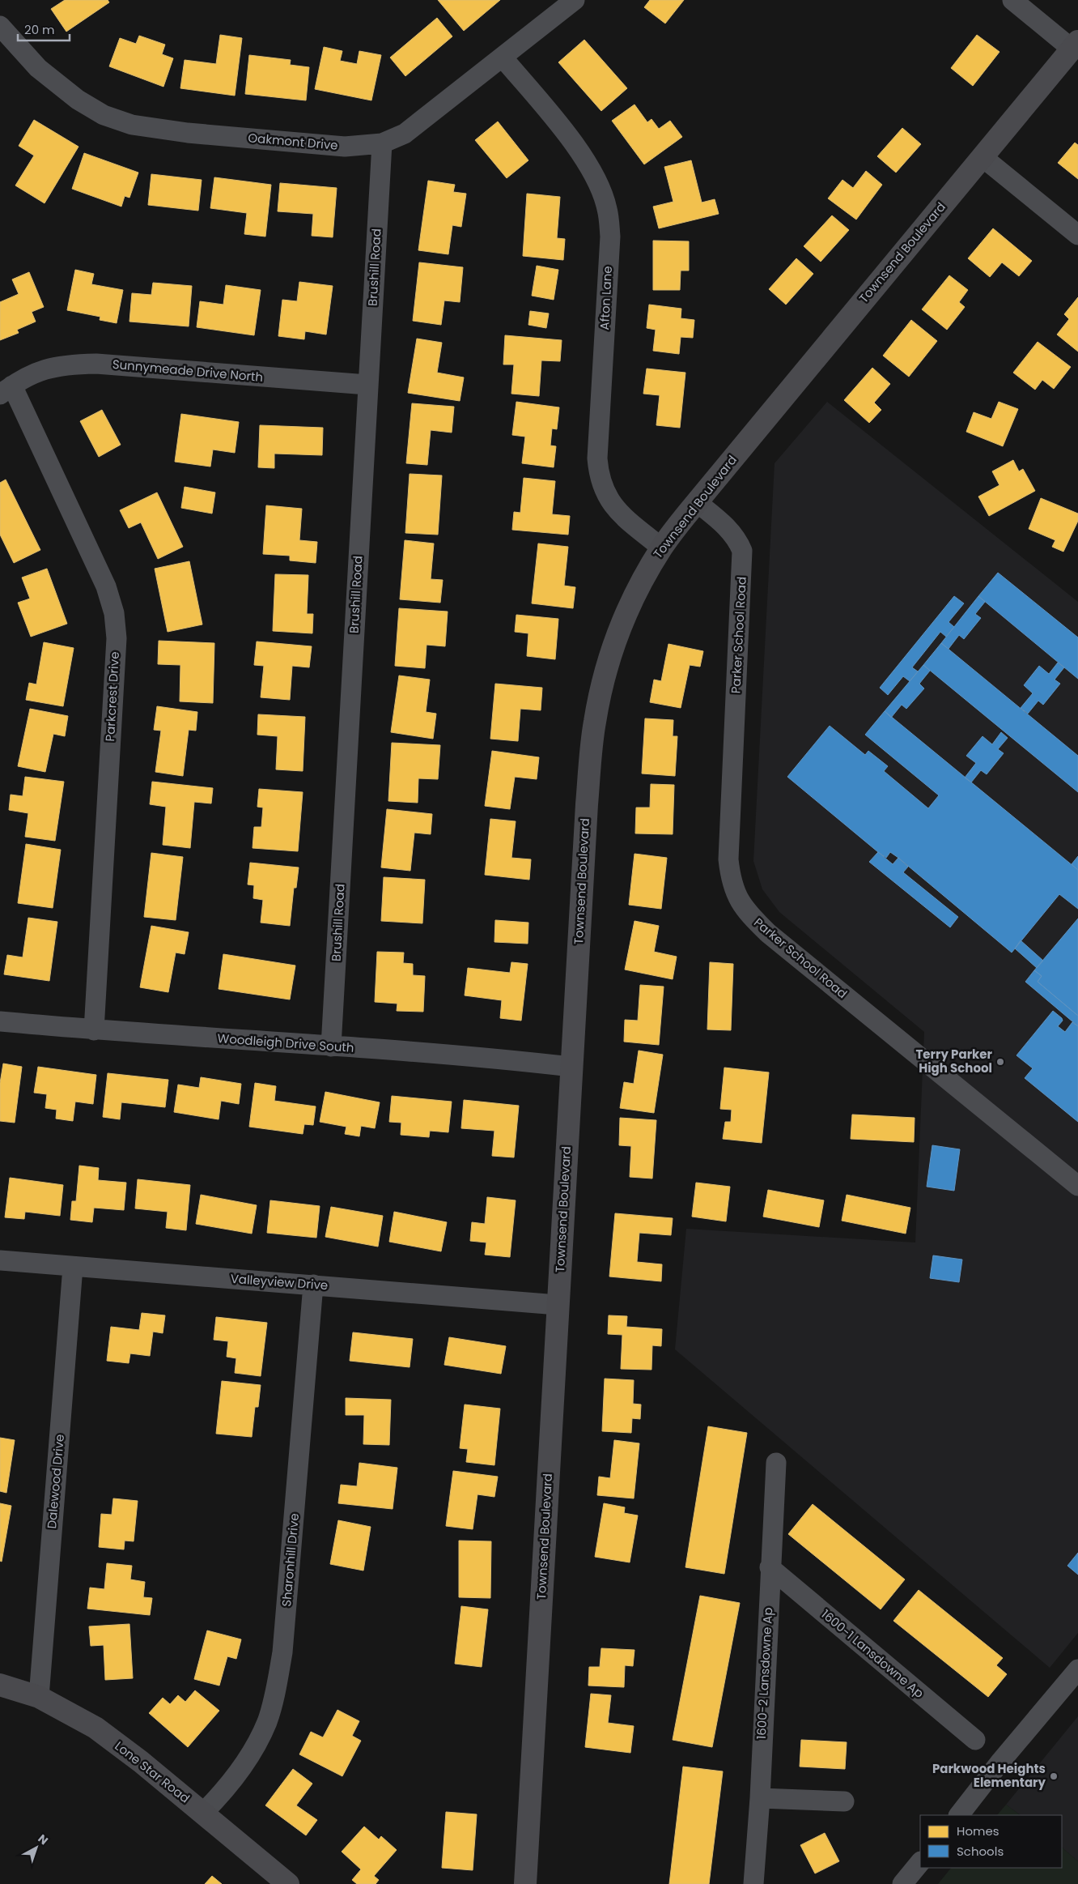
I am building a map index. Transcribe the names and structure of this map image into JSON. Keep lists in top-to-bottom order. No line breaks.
{"streets":{"street":["Oakmont Drive","Townsend Boulevard","Brushill Road","Afton Lane","Sunnymeade Drive North","Parker School Road","Parkcrest Drive","Woodleigh Drive South","Valleyview Drive","Dalewood Drive","Sharonhill Drive","1600-1 Lansdowne Ap","1600-2 Lansdowne Ap","Lone Star Road"]},"crossings":[["Oakmont Drive","Brushill Road"],["Oakmont Drive","Afton Lane"],["Townsend Boulevard","Afton Lane"],["Townsend Boulevard","Parker School Road"],["Townsend Boulevard","Woodleigh Drive South"],["Townsend Boulevard","Valleyview Drive"],["Brushill Road","Sunnymeade Drive North"],["Brushill Road","Woodleigh Drive South"],["Sunnymeade Drive North","Parkcrest Drive"],["Parkcrest Drive","Woodleigh Drive South"],["Valleyview Drive","Dalewood Drive"],["Valleyview Drive","Sharonhill Drive"],["Dalewood Drive","Lone Star Road"],["Sharonhill Drive","Lone Star Road"],["1600-1 Lansdowne Ap","1600-2 Lansdowne Ap"]],"places":["Terry Parker High School","Parkwood Heights Elementary"],"legend":["Homes","Schools"],"scale_bar":"20 m","north":"top right"}
